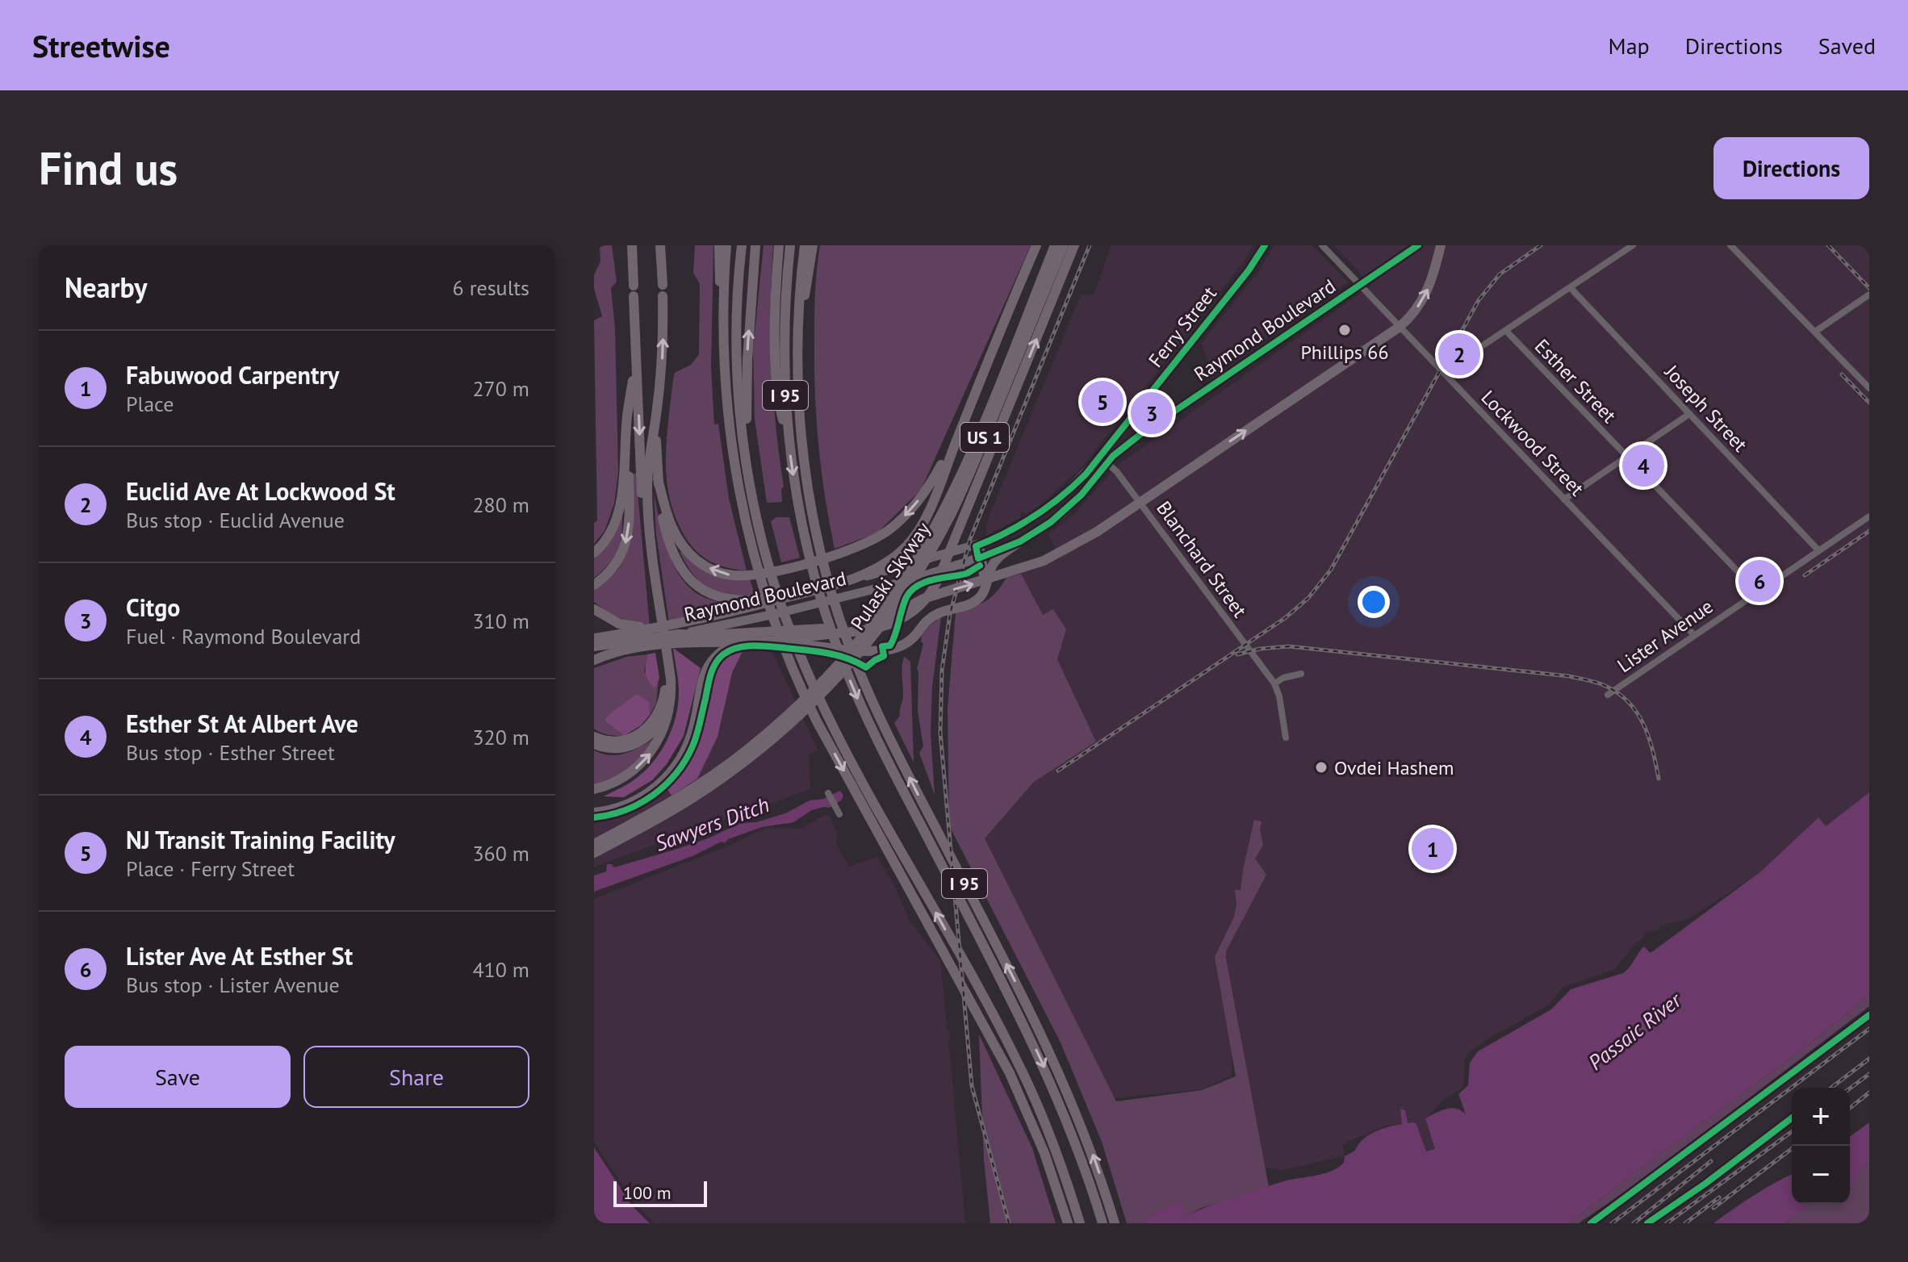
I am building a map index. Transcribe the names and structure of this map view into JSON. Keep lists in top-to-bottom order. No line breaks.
{"streets":{"highway":["Raymond Boulevard","I 95","US 1","Pulaski Skyway"],"main road":["Ferry Street"],"street":["Esther Street","Joseph Street","Lockwood Street","Blanchard Street","Lister Avenue"]},"crossings":[["Ferry Street","Raymond Boulevard"],["Ferry Street","Blanchard Street"],["Raymond Boulevard","Lockwood Street"],["Raymond Boulevard","Blanchard Street"],["Esther Street","Lister Avenue"],["Joseph Street","Lister Avenue"],["Lockwood Street","Lister Avenue"]],"water":["Sawyers Ditch","Passaic River"],"places":["Phillips 66","Ovdei Hashem"],"scale_bar":"100 m","page":{"header":"Streetwise","nav":["Map","Directions","Saved"],"buttons":["Directions",["Save","Share"]],"title":"Find us","heading":["Nearby","6 results"],"list":[{"mark":"1","name":"Fabuwood Carpentry","note":"Place","value":"270 m"},{"mark":"2","name":"Euclid Ave At Lockwood St","note":"Bus stop · Euclid Avenue","value":"280 m"},{"mark":"3","name":"Citgo","note":"Fuel · Raymond Boulevard","value":"310 m"},{"mark":"4","name":"Esther St At Albert Ave","note":"Bus stop · Esther Street","value":"320 m"},{"mark":"5","name":"NJ Transit Training Facility","note":"Place · Ferry Street","value":"360 m"},{"mark":"6","name":"Lister Ave At Esther St","note":"Bus stop · Lister Avenue","value":"410 m"}],"pins":["2","5","3","4","6","1"],"map_buttons":["+","−"],"scale":"100 m"}}
